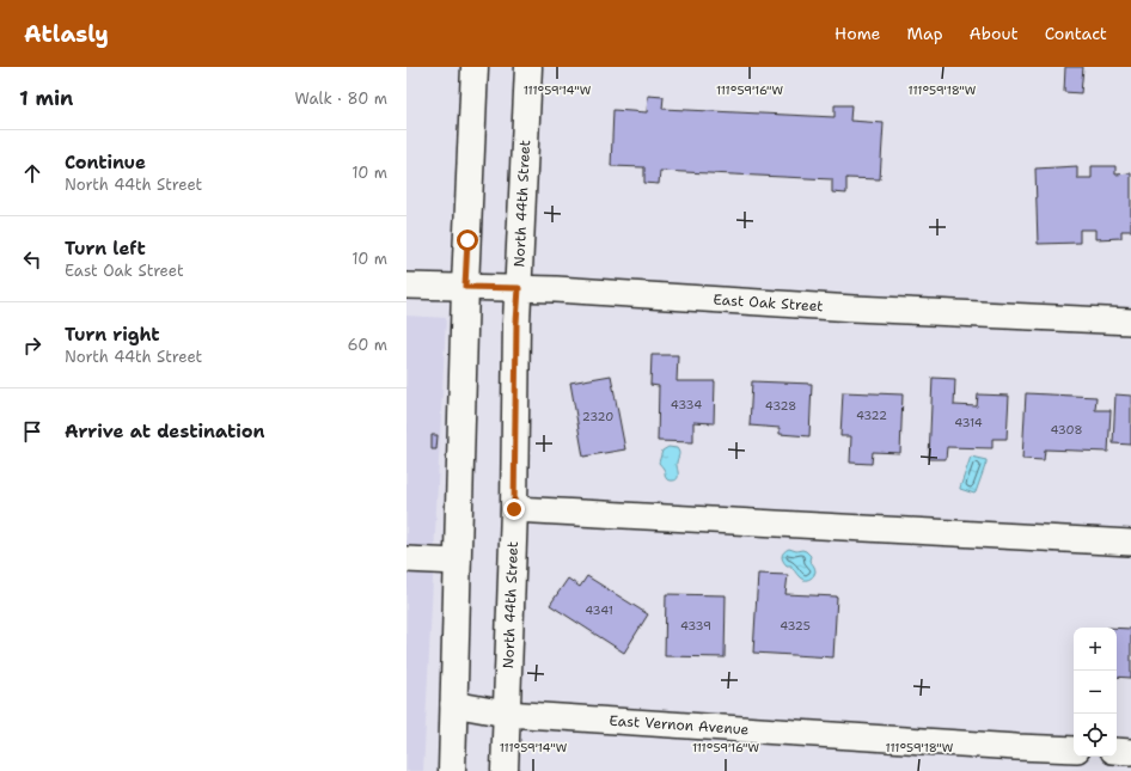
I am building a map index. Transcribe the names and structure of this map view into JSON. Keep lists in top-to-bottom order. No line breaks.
{"streets":{"main road":["North 44th Street"],"street":["East Oak Street","East Vernon Avenue"]},"crossings":[["North 44th Street","East Oak Street"],["North 44th Street","East Vernon Avenue"]],"house_numbers":["4334","4328","4322","2320","4314","4308","4341","4339","4325"],"page":{"header":"Atlasly","nav":["Home","Map","About","Contact"],"heading":["1 min","Walk · 80 m"],"list":[["Continue","North 44th Street","10 m"],["Turn left","East Oak Street","10 m"],["Turn right","North 44th Street","60 m"],"Arrive at destination"],"map_buttons":["+","−"]},"coordinates":["111°59'14\"W","111°59'16\"W","111°59'18\"W"]}
